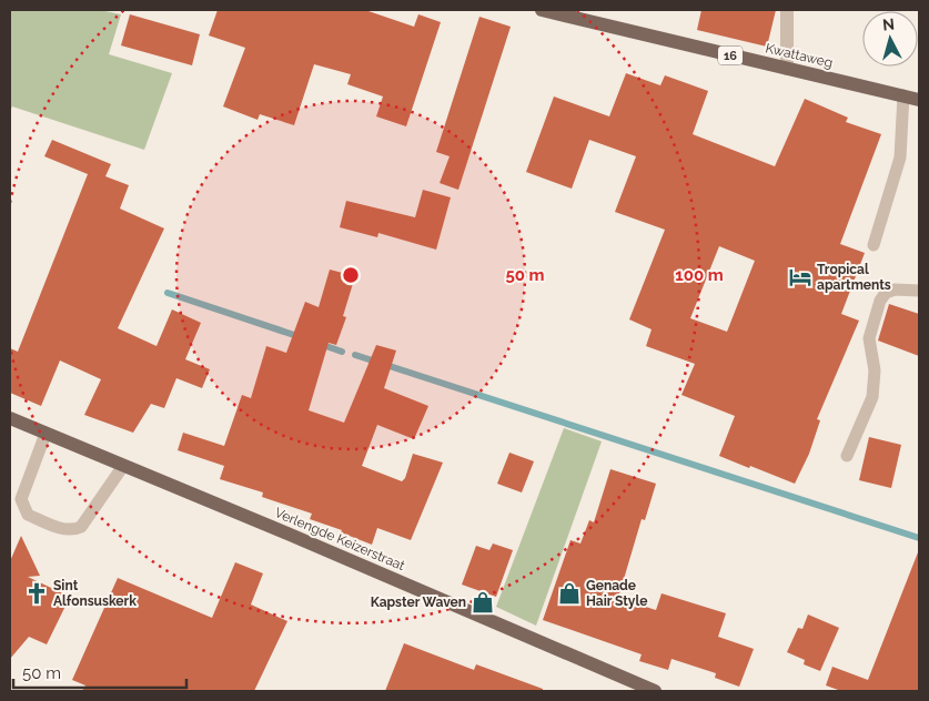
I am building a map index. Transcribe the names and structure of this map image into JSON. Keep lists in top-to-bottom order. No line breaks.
{"streets":{"main road":["16","Kwattaweg","Verlengde Keizerstraat"]},"places":{"hotel":["Tropical apartments"],"church":["Sint Alfonsuskerk"],"shop":["Genade Hair Style","Kapster Waven"]},"scale_bar":"50 m","north":"top","rings":["50 m","100 m"]}
